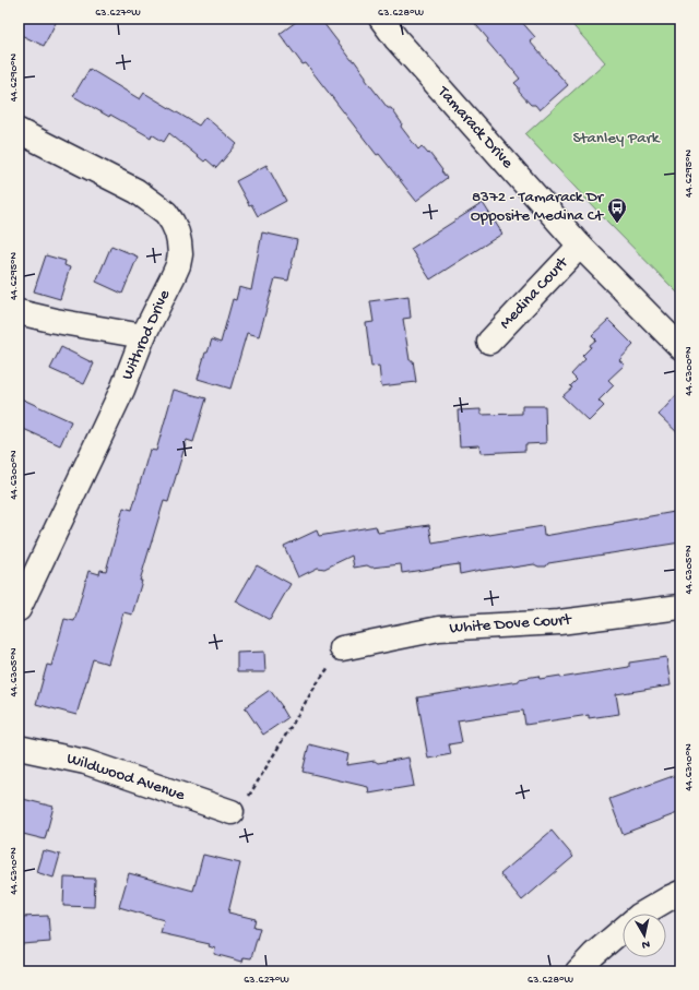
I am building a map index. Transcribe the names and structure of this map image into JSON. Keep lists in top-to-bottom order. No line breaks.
{"streets":{"street":["Tamarack Drive","Medina Court","Withrod Drive","White Dove Court","Wildwood Avenue"]},"crossings":[["Tamarack Drive","Medina Court"]],"parks":["Stanley Park"],"places":{"bus stop":["8372 - Tamarack Dr Opposite Medina Ct"]},"north":"bottom","coordinates":["63.627°W","63.628°W","44.6290°N","44.6295°N","44.6300°N","44.6305°N","44.6310°N"]}
